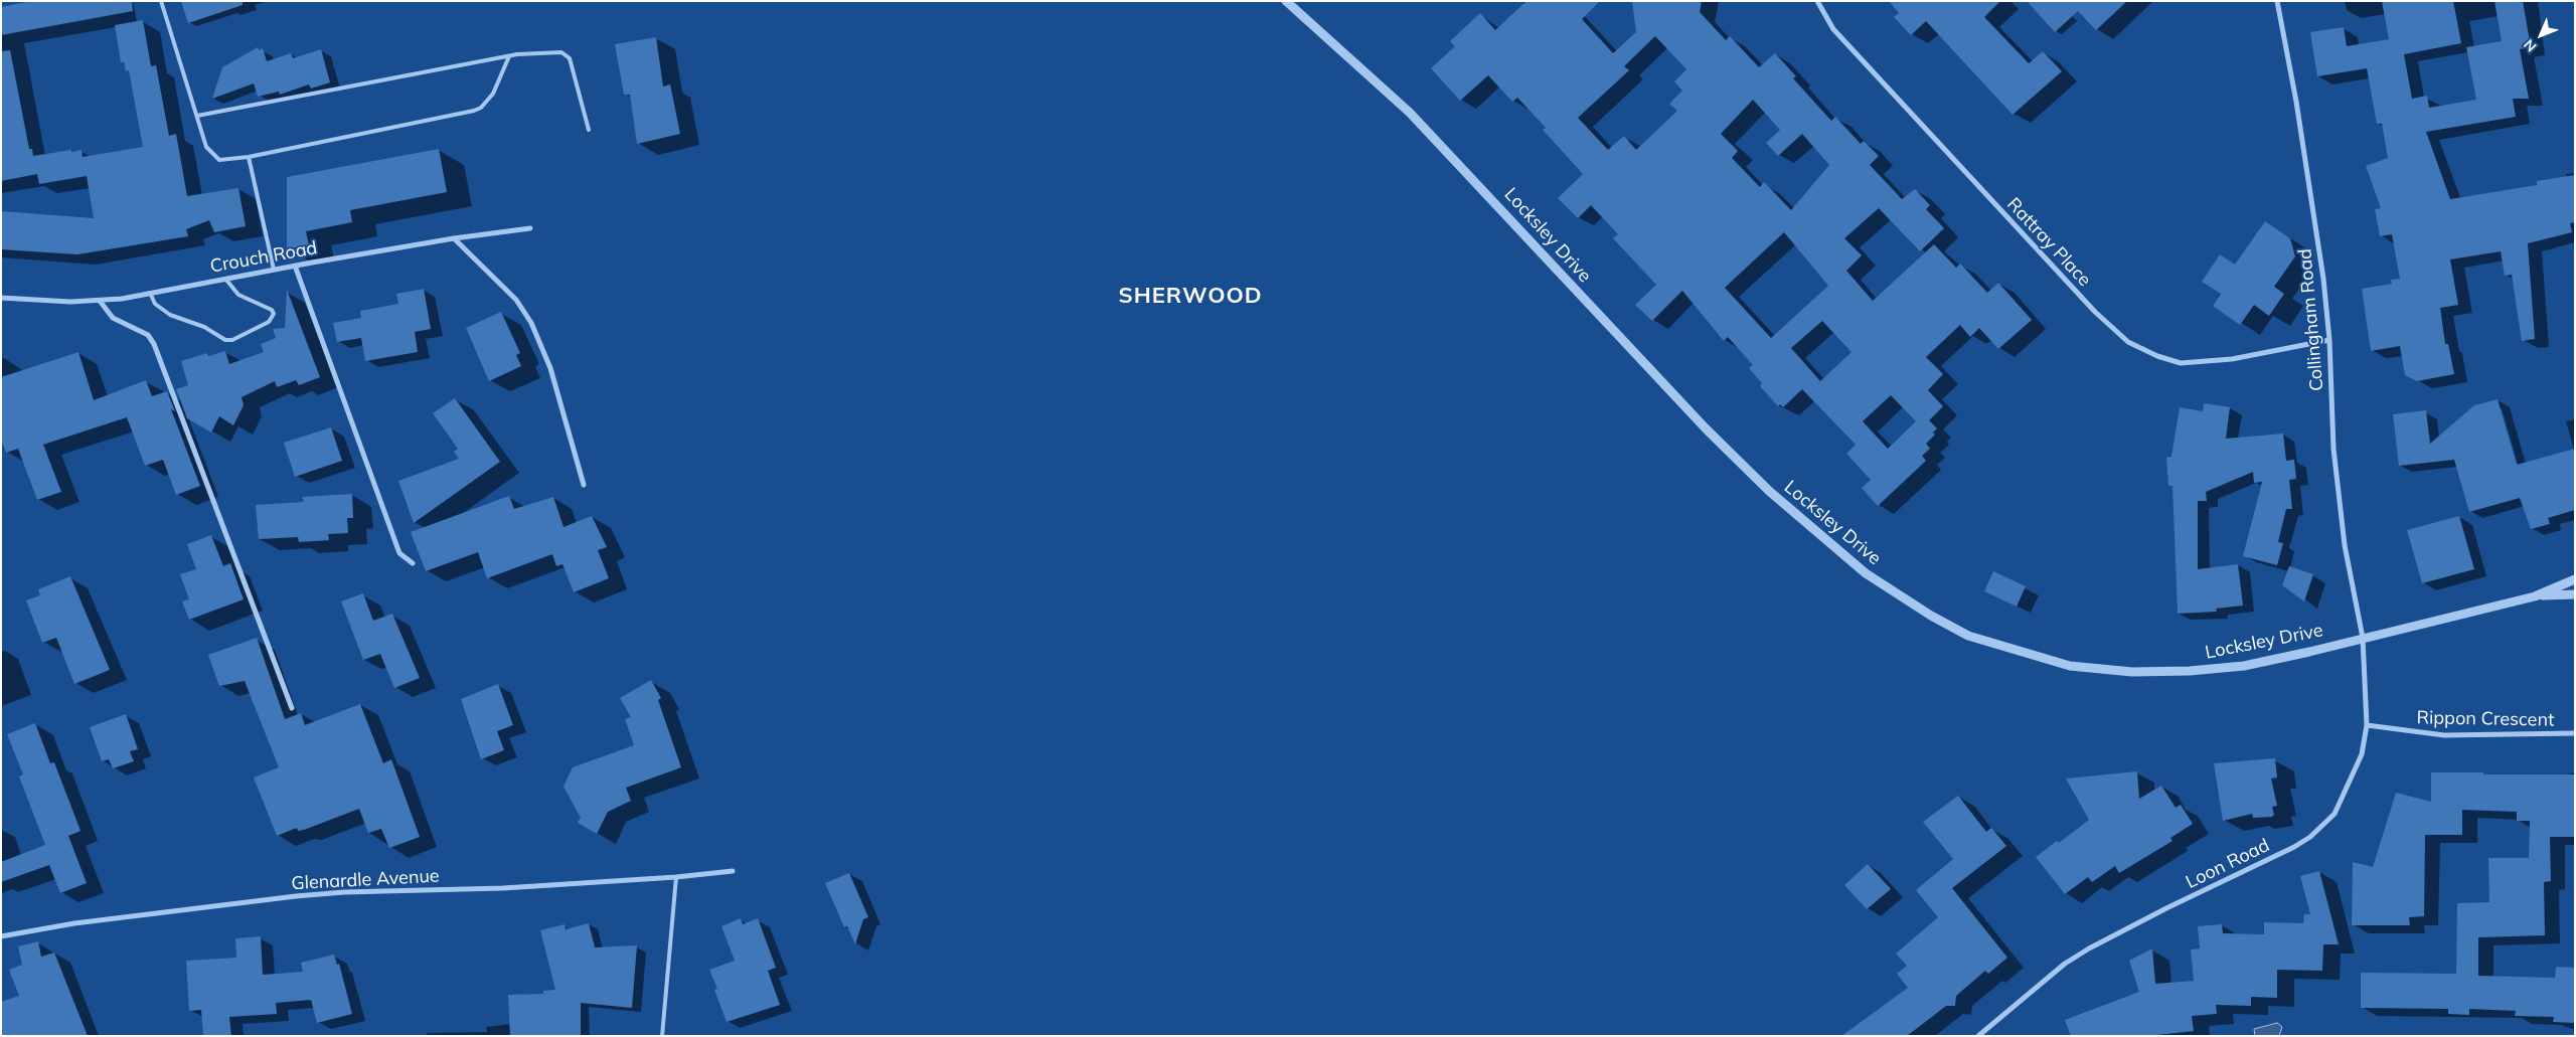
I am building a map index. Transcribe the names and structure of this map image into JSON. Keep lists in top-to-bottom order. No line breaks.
{"streets":{"street":["Locksley Drive","Rattray Place","Crouch Road","Collingham Road","Rippon Crescent","Loon Road","Glenardle Avenue"]},"crossings":[["Locksley Drive","Collingham Road"],["Locksley Drive","Loon Road"],["Rattray Place","Collingham Road"],["Collingham Road","Loon Road"],["Rippon Crescent","Loon Road"]],"districts":["SHERWOOD"],"north":"bottom left"}
